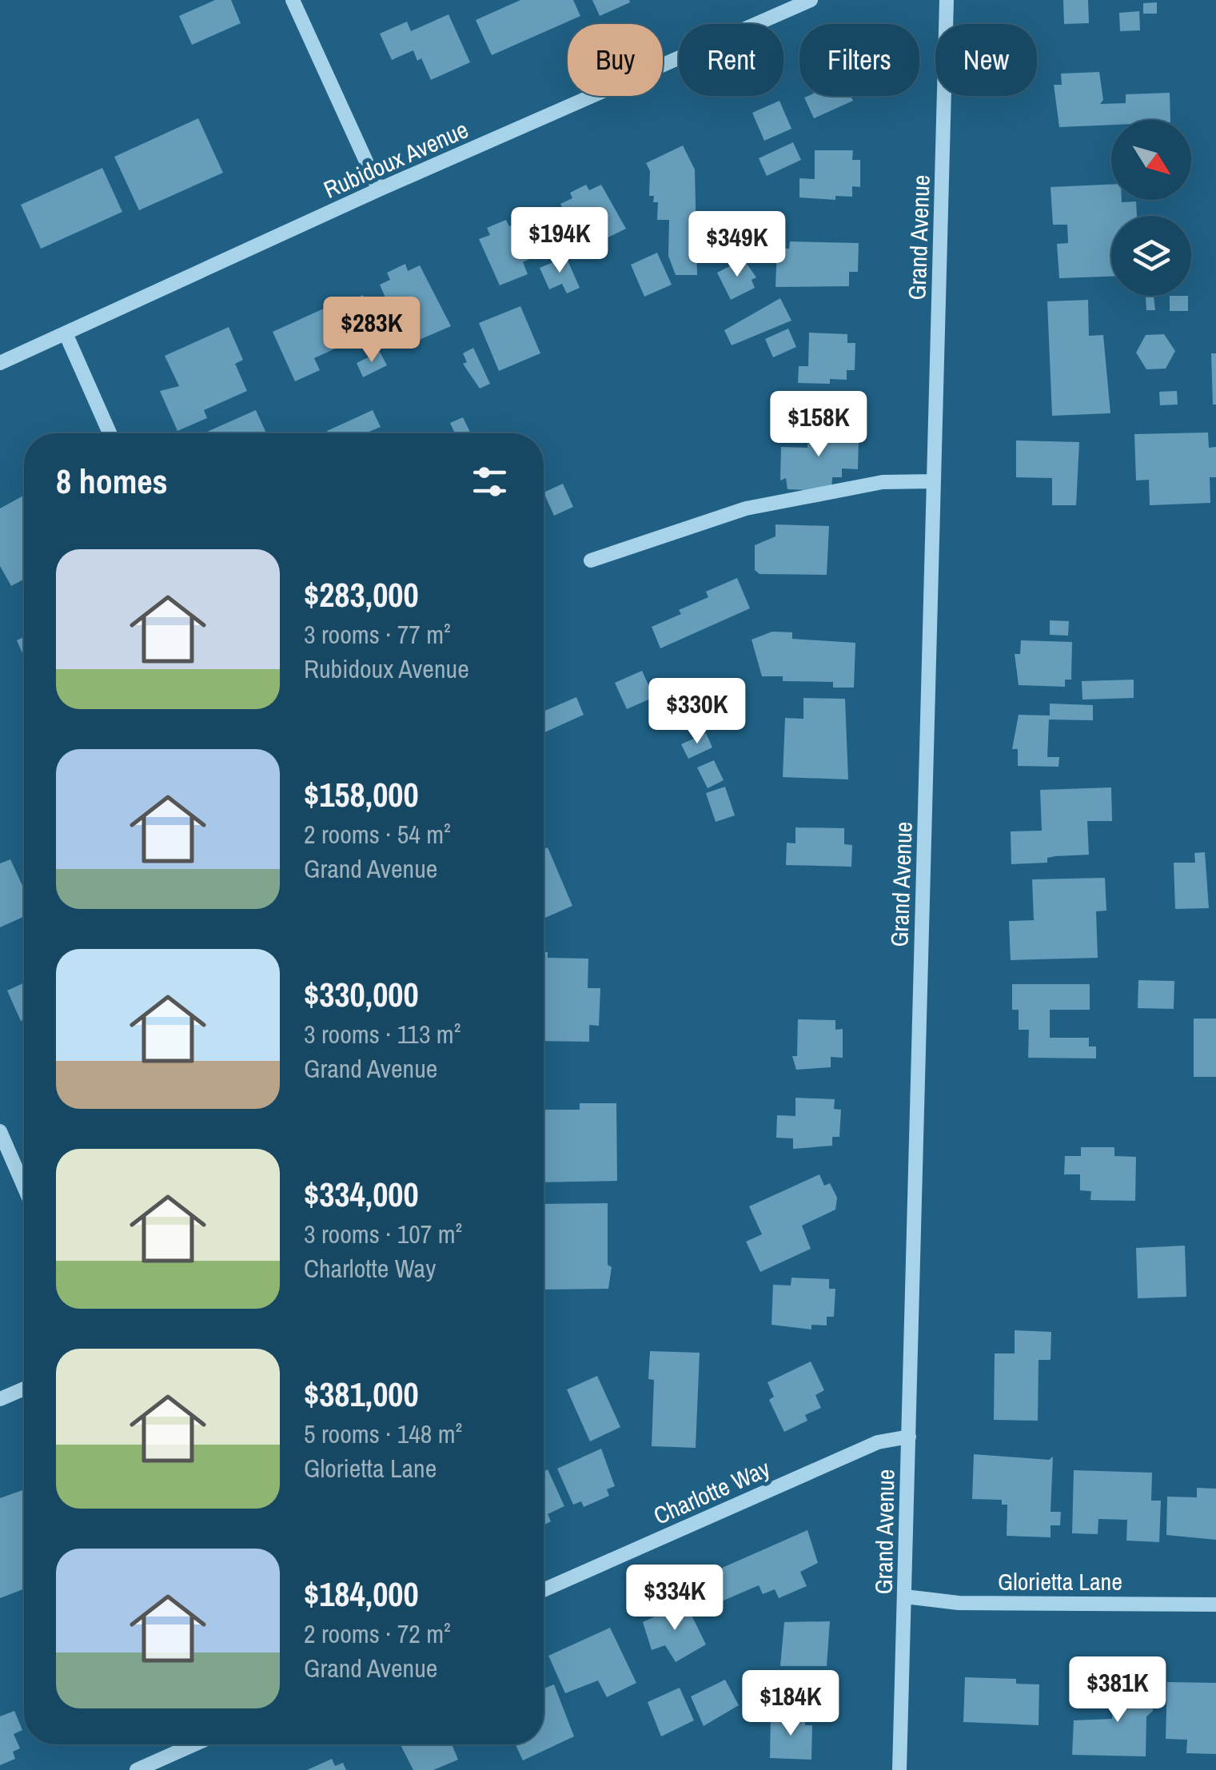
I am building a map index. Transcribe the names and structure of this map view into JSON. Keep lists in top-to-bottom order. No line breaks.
{"streets":{"street":["Rubidoux Avenue","Grand Avenue","Charlotte Way","Glorietta Lane"]},"crossings":[["Grand Avenue","Charlotte Way"],["Grand Avenue","Glorietta Lane"]],"north":"bottom right","page":{"chip":["Buy","Rent","Filters","New"],"price":["$194K","$349K","$283K","$158K","$330K","$334K","$381K","$184K"],"heading":"8 homes","list":[{"name":"$283,000","note":"3 rooms · 77 m² · Rubidoux Avenue"},{"name":"$158,000","note":"2 rooms · 54 m² · Grand Avenue"},{"name":"$330,000","note":"3 rooms · 113 m² · Grand Avenue"},{"name":"$334,000","note":"3 rooms · 107 m² · Charlotte Way"},{"name":"$381,000","note":"5 rooms · 148 m² · Glorietta Lane"},{"name":"$184,000","note":"2 rooms · 72 m² · Grand Avenue"}]}}
